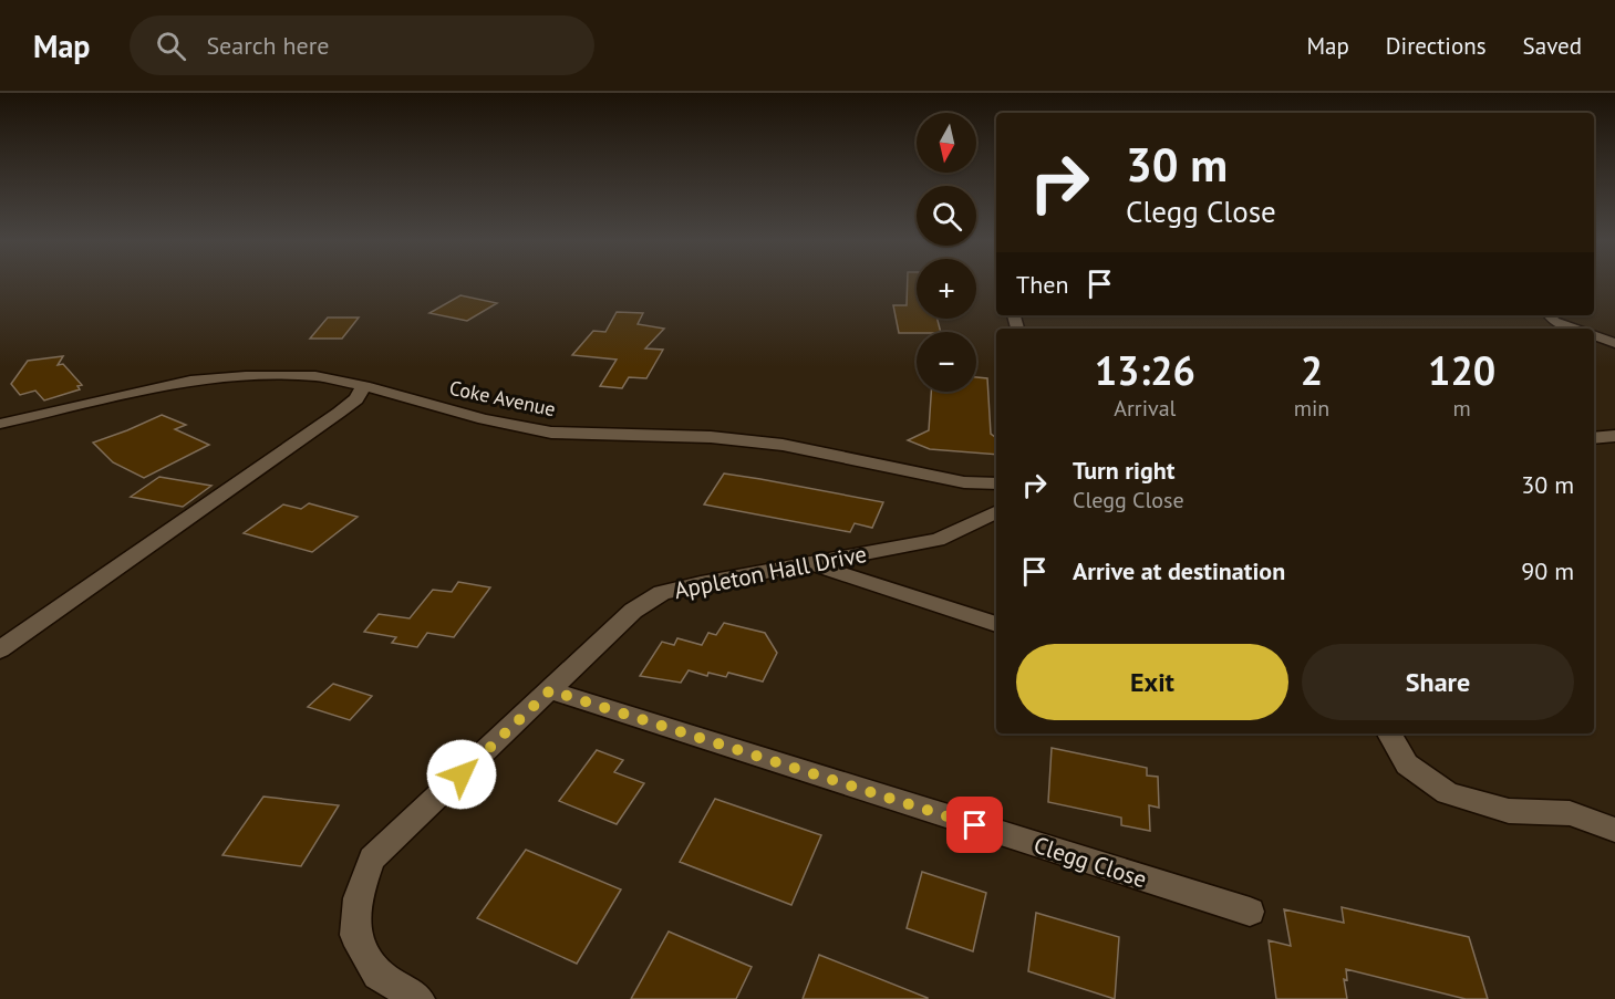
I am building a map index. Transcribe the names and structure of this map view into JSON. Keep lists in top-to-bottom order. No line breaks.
{"streets":{"street":["Coke Avenue","Appleton Hall Drive","Clegg Close"]},"crossings":[["Appleton Hall Drive","Clegg Close"]],"north":"bottom","page":{"header":"Map","search":"Search here","nav":["Map","Directions","Saved"],"map_buttons":["+","−"],"turn":["30 m","Clegg Close"],"then":"Then","eta":["13:26","Arrival","2","min","120","m"],"list":[{"name":"Turn right","note":"Clegg Close","value":"30 m"},{"name":"Arrive at destination","value":"90 m"}],"buttons":["Exit","Share"]}}
